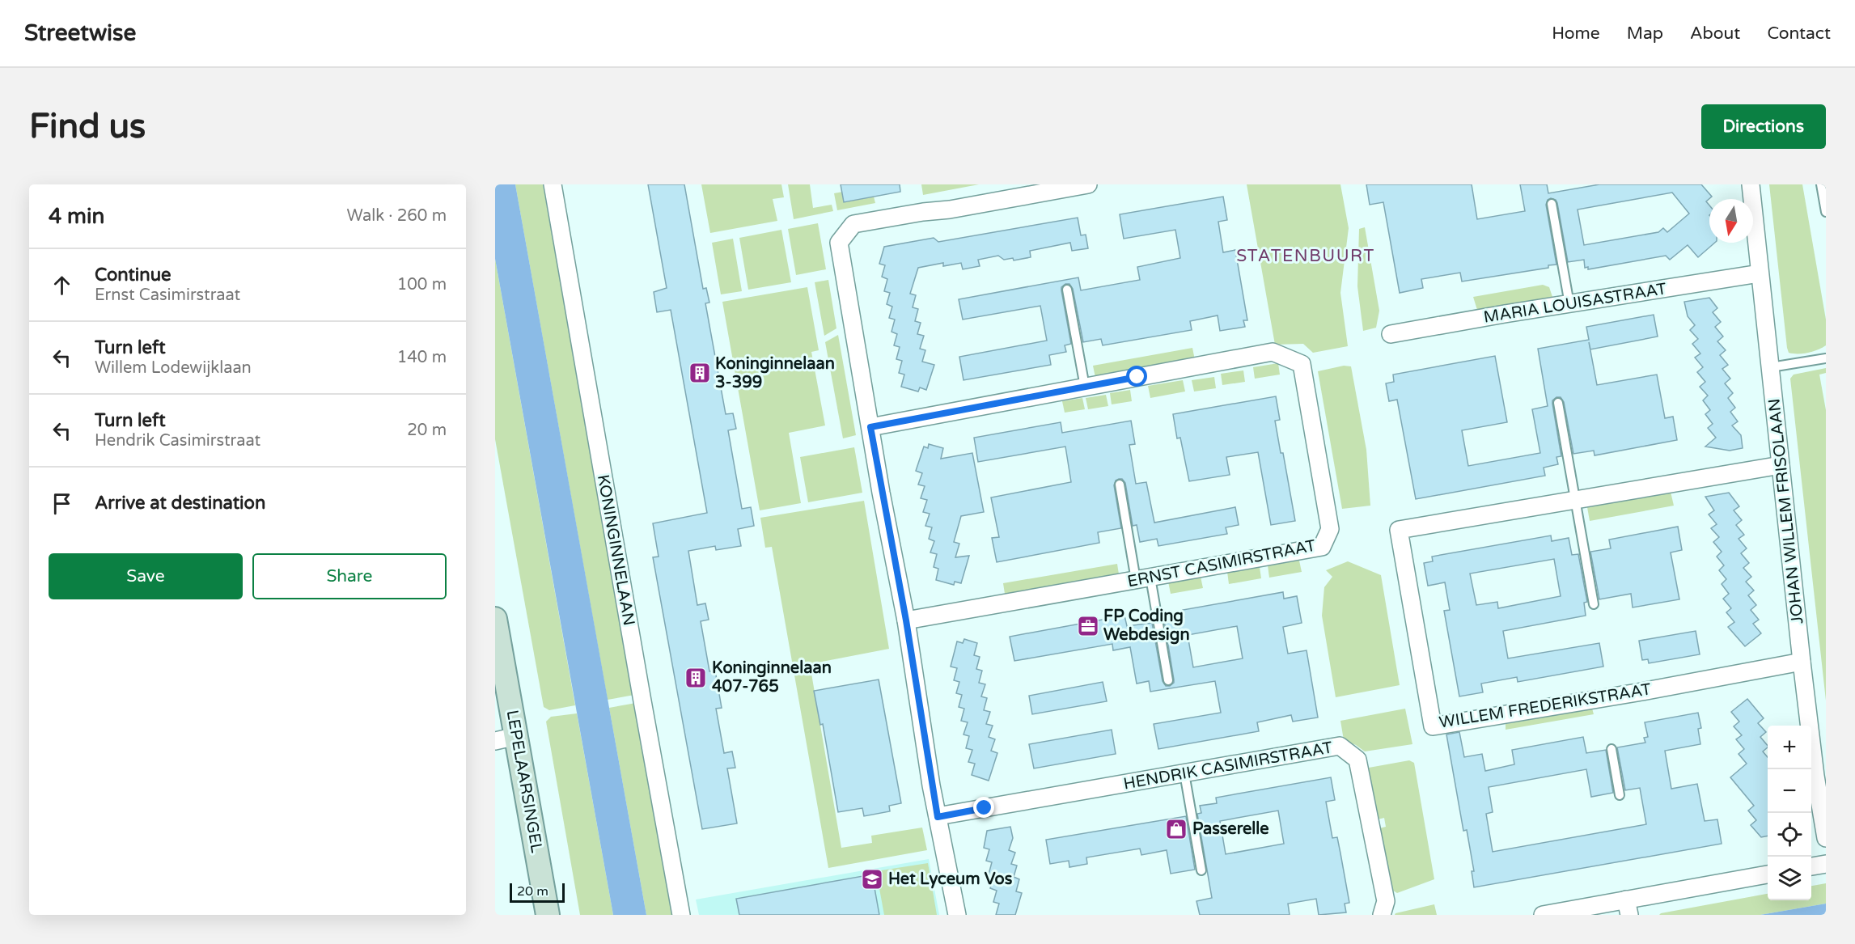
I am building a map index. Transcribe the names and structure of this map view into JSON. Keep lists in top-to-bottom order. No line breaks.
{"streets":{"street":["MARIA LOUISASTRAAT","JOHAN WILLEM FRISOLAAN","KONINGINNELAAN","ERNST CASIMIRSTRAAT","WILLEM FREDERIKSTRAAT","HENDRIK CASIMIRSTRAAT","LEPELAARSINGEL"]},"crossings":[["MARIA LOUISASTRAAT","JOHAN WILLEM FRISOLAAN"],["JOHAN WILLEM FRISOLAAN","WILLEM FREDERIKSTRAAT"]],"districts":["STATENBUURT"],"places":{"building":["Koninginnelaan 3-399","Koninginnelaan 407-765"],"office":["FP Coding Webdesign"],"shop":["Passerelle"],"school or university":["Het Lyceum Vos"]},"scale_bar":"20 m","north":"bottom","page":{"header":"Streetwise","nav":["Home","Map","About","Contact"],"buttons":["Directions",["Save","Share"]],"title":"Find us","heading":["4 min","Walk · 260 m"],"list":[["Continue","Ernst Casimirstraat","100 m"],["Turn left","Willem Lodewijklaan","140 m"],["Turn left","Hendrik Casimirstraat","20 m"],"Arrive at destination"],"map_buttons":["+","−"],"scale":"20 m"}}
